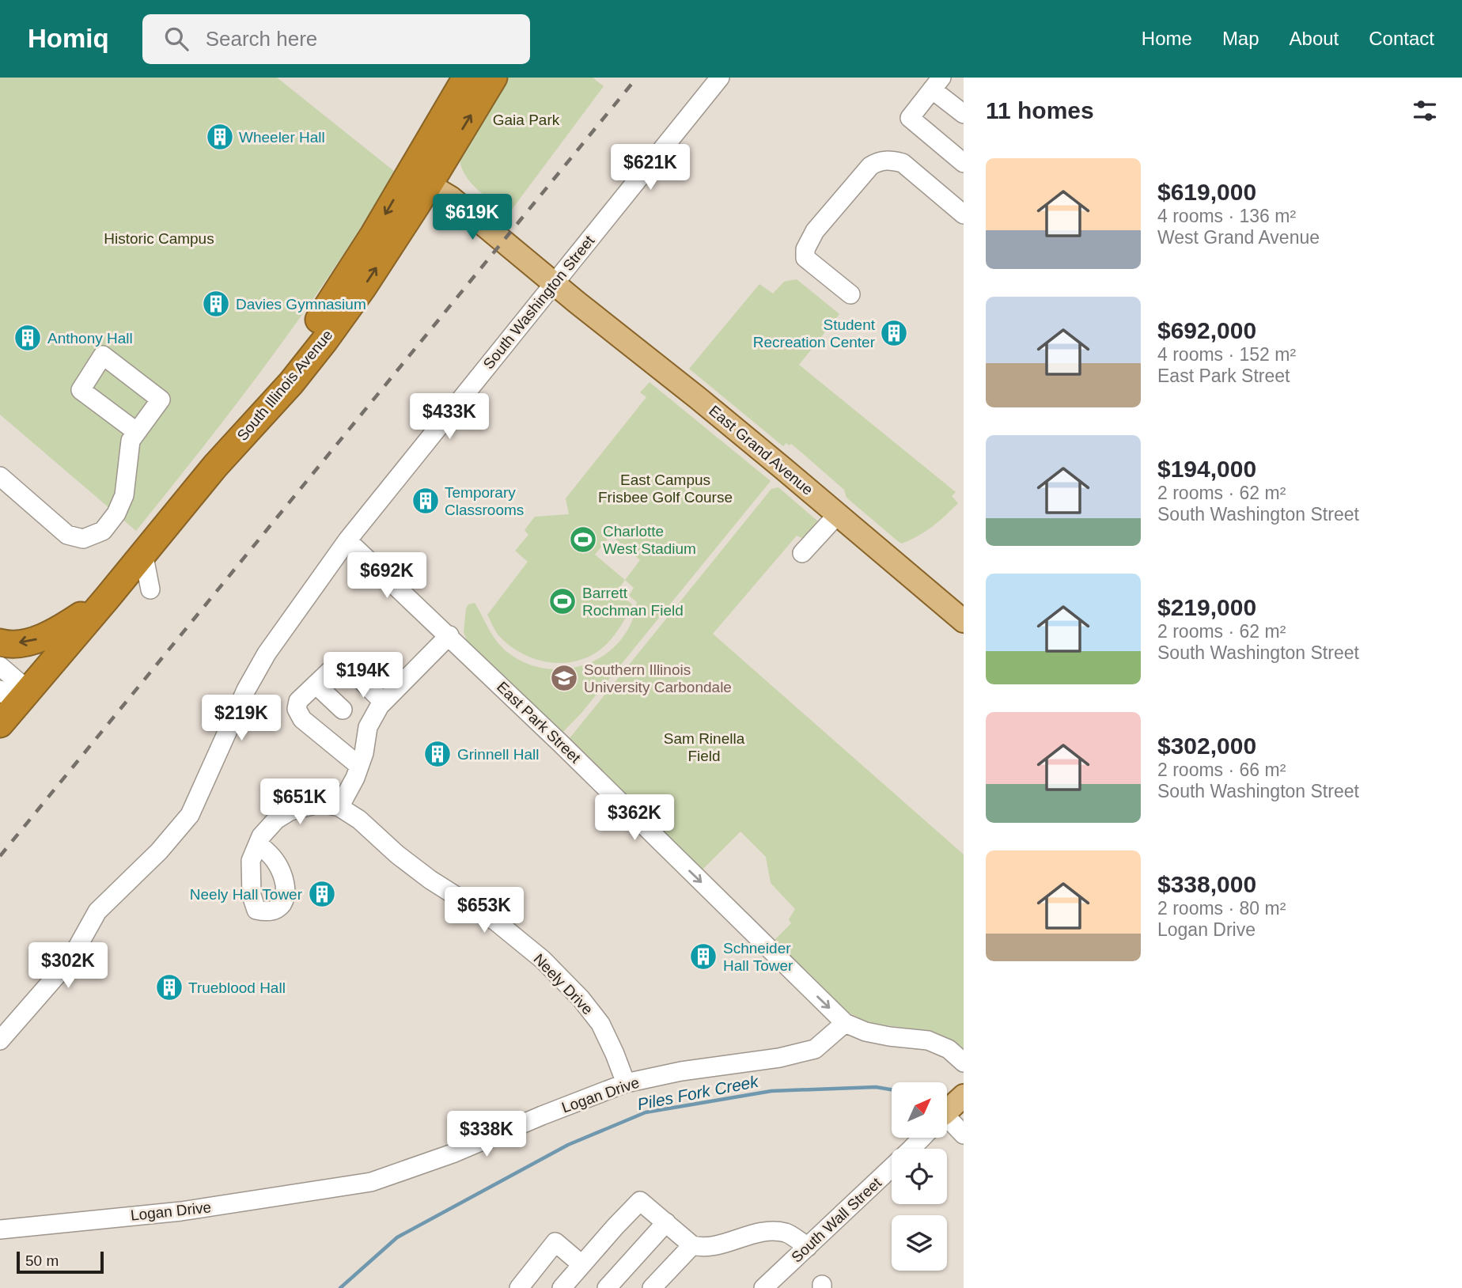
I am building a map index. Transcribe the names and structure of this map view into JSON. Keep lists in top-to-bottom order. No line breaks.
{"streets":{"highway":["South Illinois Avenue"],"main road":["East Grand Avenue","South Wall Street"],"street":["South Washington Street","East Park Street","Neely Drive","Logan Drive"]},"crossings":[["South Washington Street","East Grand Avenue"],["South Washington Street","East Park Street"],["South Illinois Avenue","East Grand Avenue"],["East Park Street","Logan Drive"],["Neely Drive","Logan Drive"]],"one_way":["East Park Street"],"water":["Piles Fork Creek"],"parks":["Gaia Park","Historic Campus","East Campus Frisbee Golf Course","Sam Rinella Field"],"places":{"building":["Wheeler Hall","Davies Gymnasium","Student Recreation Center","Anthony Hall","Temporary Classrooms","Grinnell Hall","Neely Hall Tower","Schneider Hall Tower","Trueblood Hall"],"sports":["Charlotte West Stadium","Barrett Rochman Field"],"school or university":["Southern Illinois University Carbondale"]},"scale_bar":"50 m","north":"top right","page":{"header":"Homiq","search":"Search here","nav":["Home","Map","About","Contact"],"heading":"11 homes","price":["$621K","$619K","$433K","$692K","$194K","$219K","$651K","$362K","$653K","$302K","$338K"],"list":[{"name":"$619,000","note":"4 rooms · 136 m² · West Grand Avenue"},{"name":"$692,000","note":"4 rooms · 152 m² · East Park Street"},{"name":"$194,000","note":"2 rooms · 62 m² · South Washington Street"},{"name":"$219,000","note":"2 rooms · 62 m² · South Washington Street"},{"name":"$302,000","note":"2 rooms · 66 m² · South Washington Street"},{"name":"$338,000","note":"2 rooms · 80 m² · Logan Drive"}],"scale":"50 m"}}
